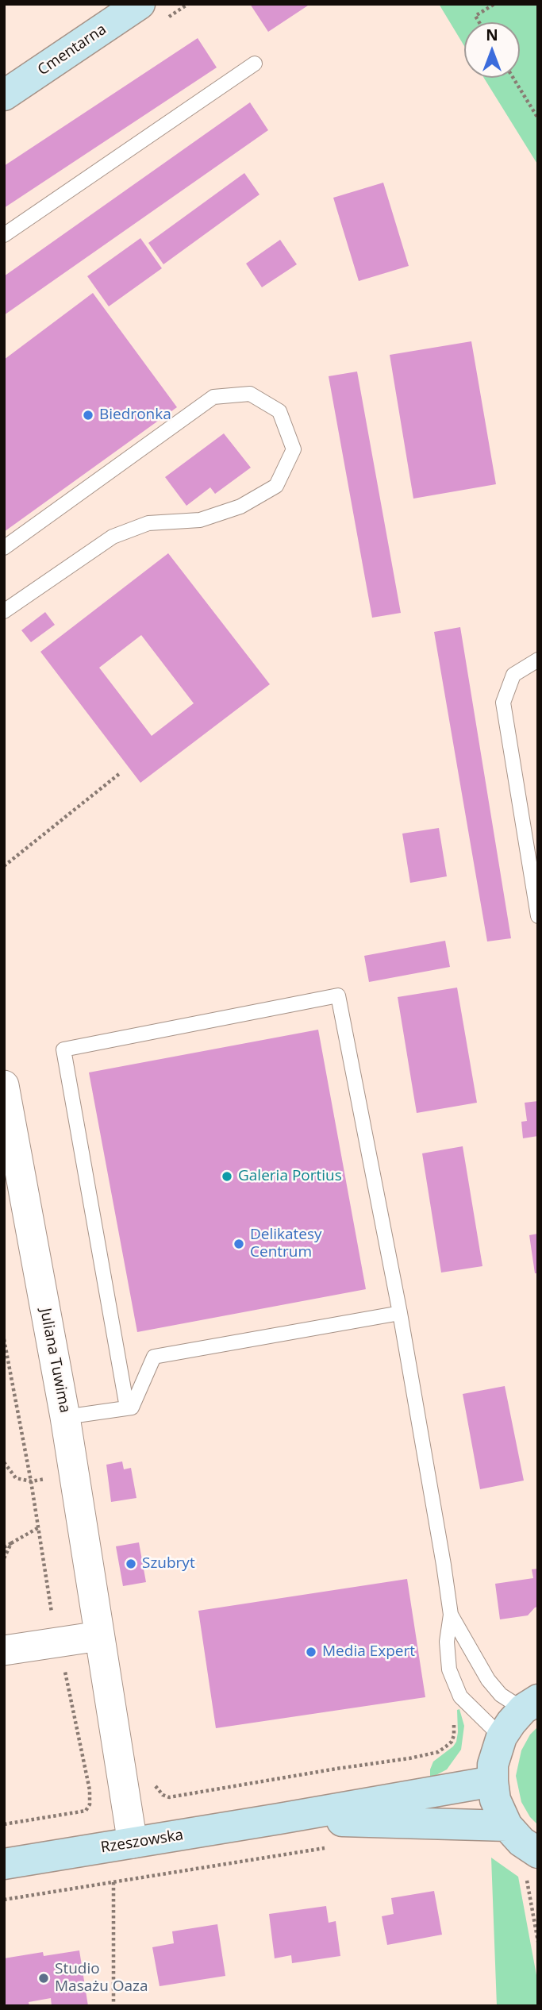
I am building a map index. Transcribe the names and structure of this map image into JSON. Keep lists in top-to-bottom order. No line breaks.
{"streets":{"street":["Cmentarna","Juliana Tuwima","Rzeszowska"]},"crossings":[["Juliana Tuwima","Rzeszowska"]],"places":["Biedronka","Galeria Portius","Delikatesy Centrum","Szubryt","Media Expert","Studio Masażu Oaza"],"north":"top"}
